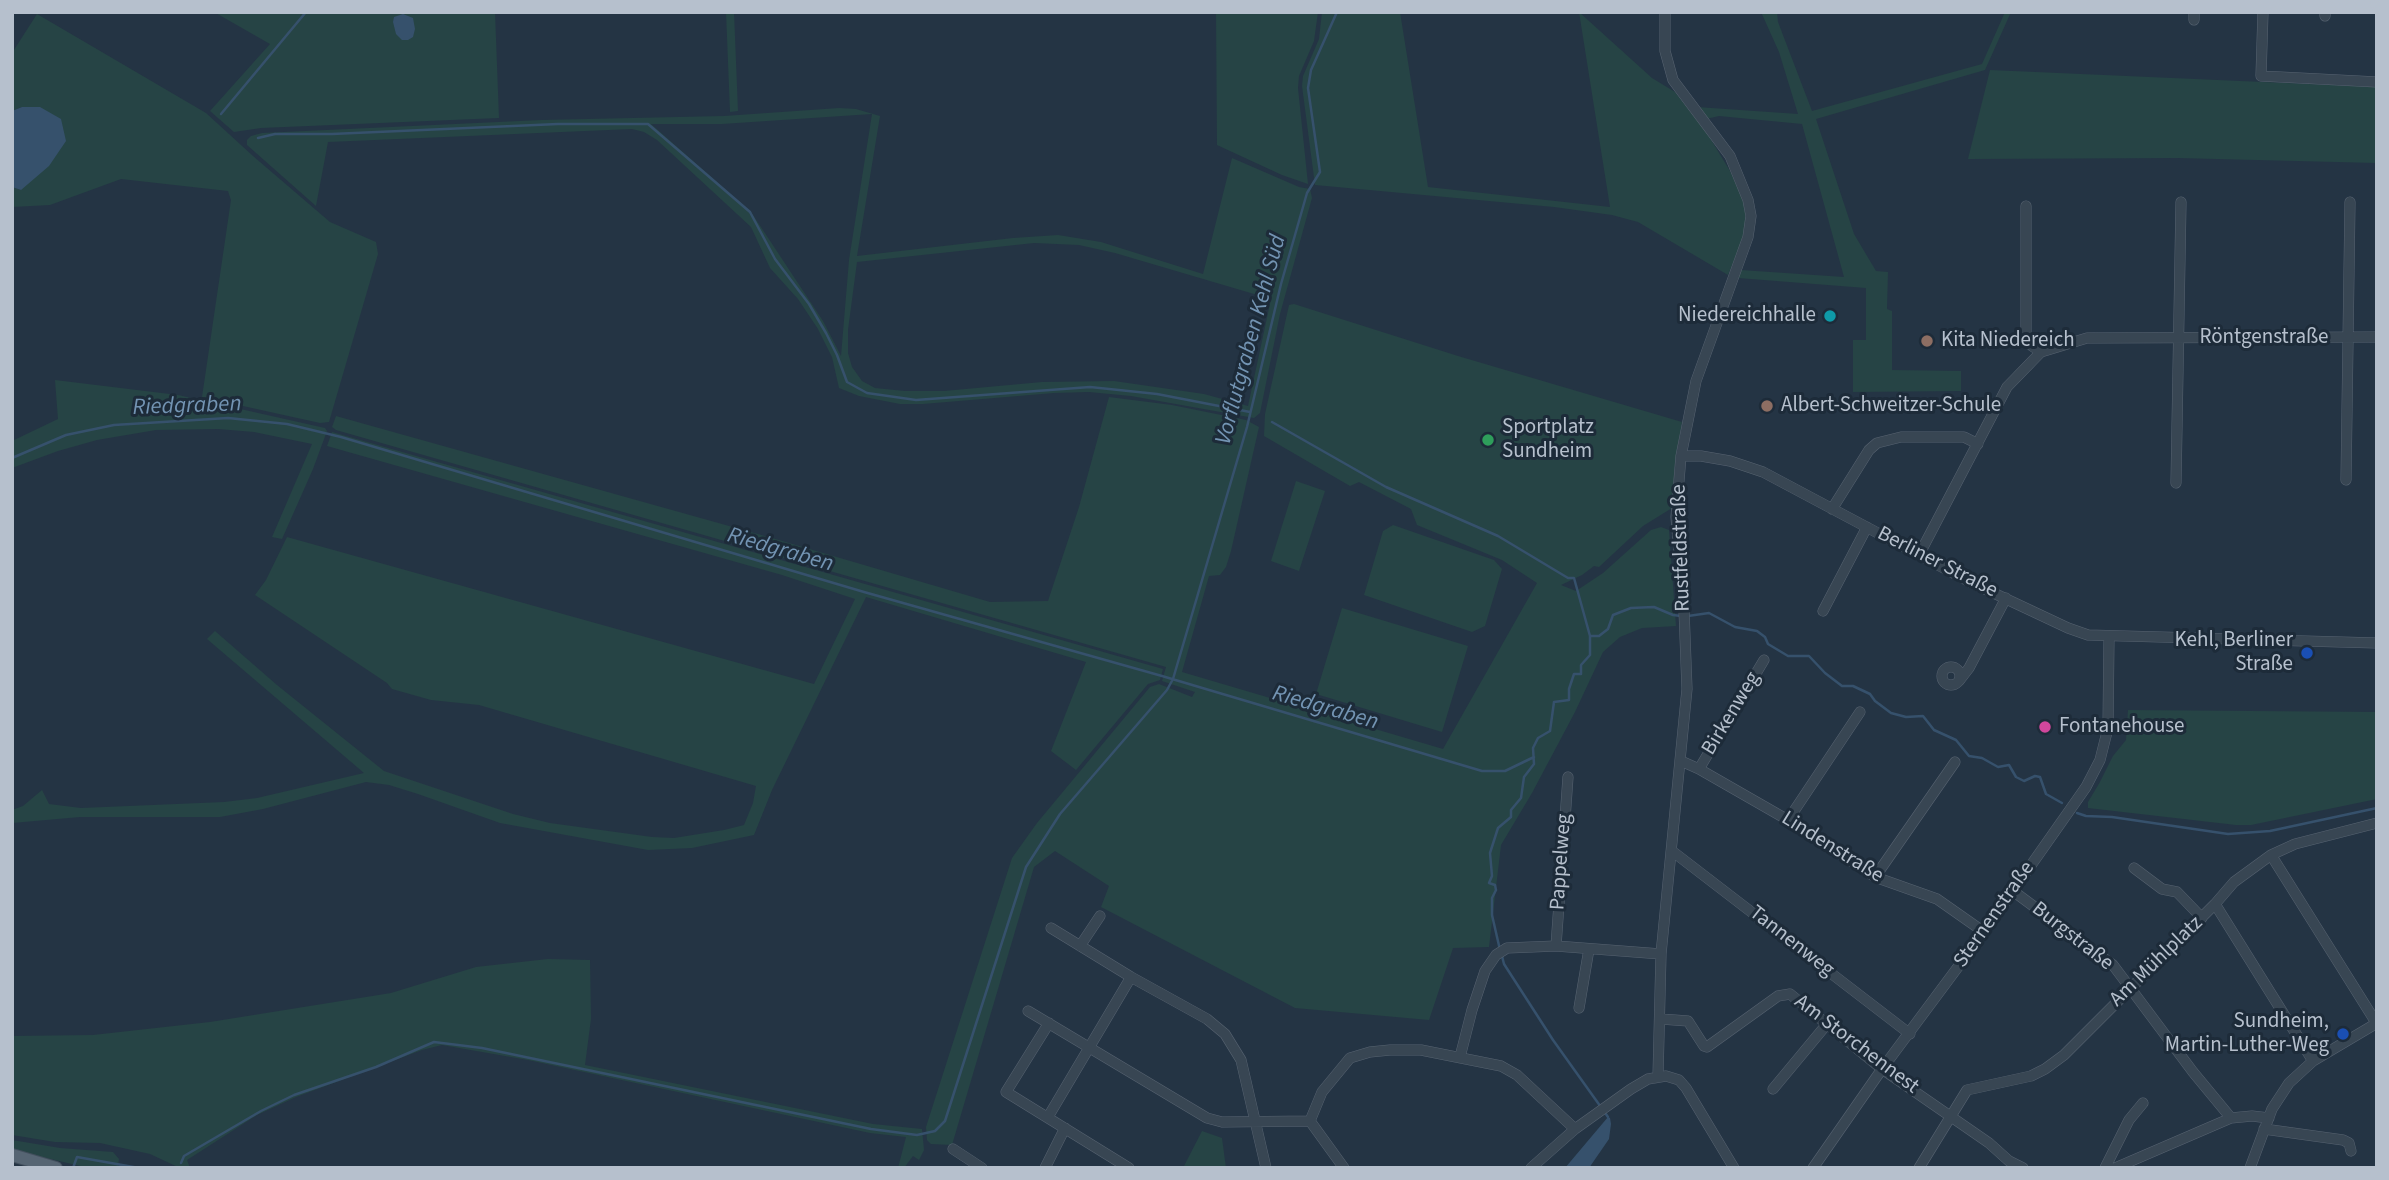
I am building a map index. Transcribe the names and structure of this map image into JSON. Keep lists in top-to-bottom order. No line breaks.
{"streets":{"street":["Röntgenstraße","Rustfeldstraße","Berliner Straße","Birkenweg","Lindenstraße","Pappelweg","Sternenstraße","Burgstraße","Tannenweg","Am Mühlplatz","Am Storchennest"]},"crossings":[["Röntgenstraße","Berliner Straße"],["Rustfeldstraße","Berliner Straße"],["Rustfeldstraße","Lindenstraße"],["Rustfeldstraße","Tannenweg"],["Rustfeldstraße","Am Storchennest"],["Berliner Straße","Sternenstraße"],["Birkenweg","Lindenstraße"],["Lindenstraße","Sternenstraße"],["Sternenstraße","Burgstraße"],["Sternenstraße","Tannenweg"],["Sternenstraße","Am Storchennest"],["Burgstraße","Am Mühlplatz"],["Am Mühlplatz","Am Storchennest"]],"water":["Vorflutgraben Kehl Süd","Riedgraben"],"places":["Niedereichhalle","Kita Niedereich","Albert-Schweitzer-Schule","Sportplatz Sundheim","Kehl, Berliner Straße","Fontanehouse","Sundheim, Martin-Luther-Weg"]}
